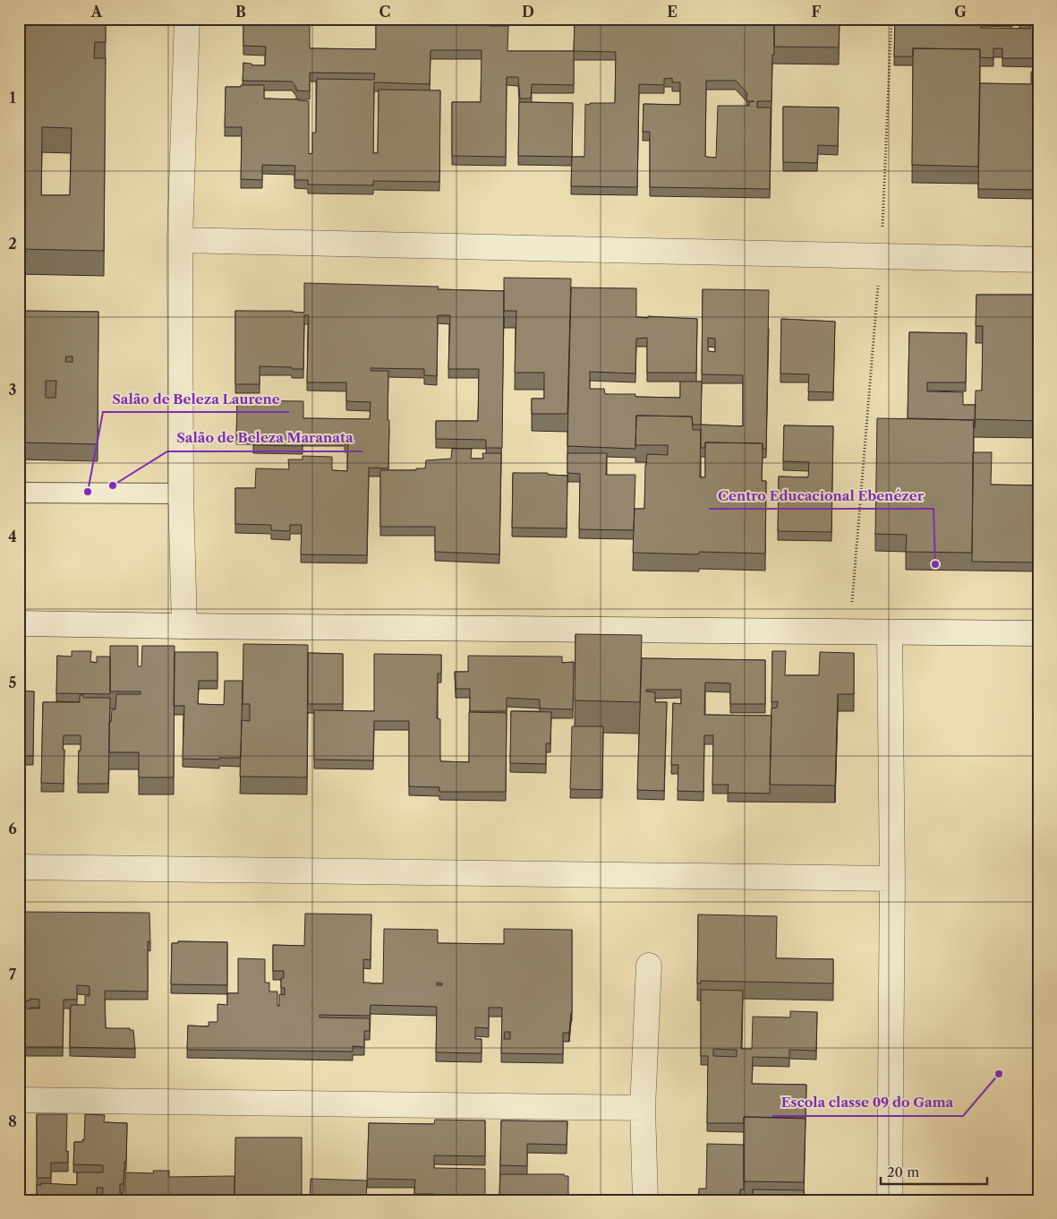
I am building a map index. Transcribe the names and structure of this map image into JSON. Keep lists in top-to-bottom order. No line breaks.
{"places":["Salão de Beleza Maranata","Salão de Beleza Laurene","Centro Educacional Ebenézer","Escola classe 09 do Gama"],"scale_bar":"20 m","grid":{"columns":["A","B","C","D","E","F","G"],"rows":["1","2","3","4","5","6","7","8"]}}
